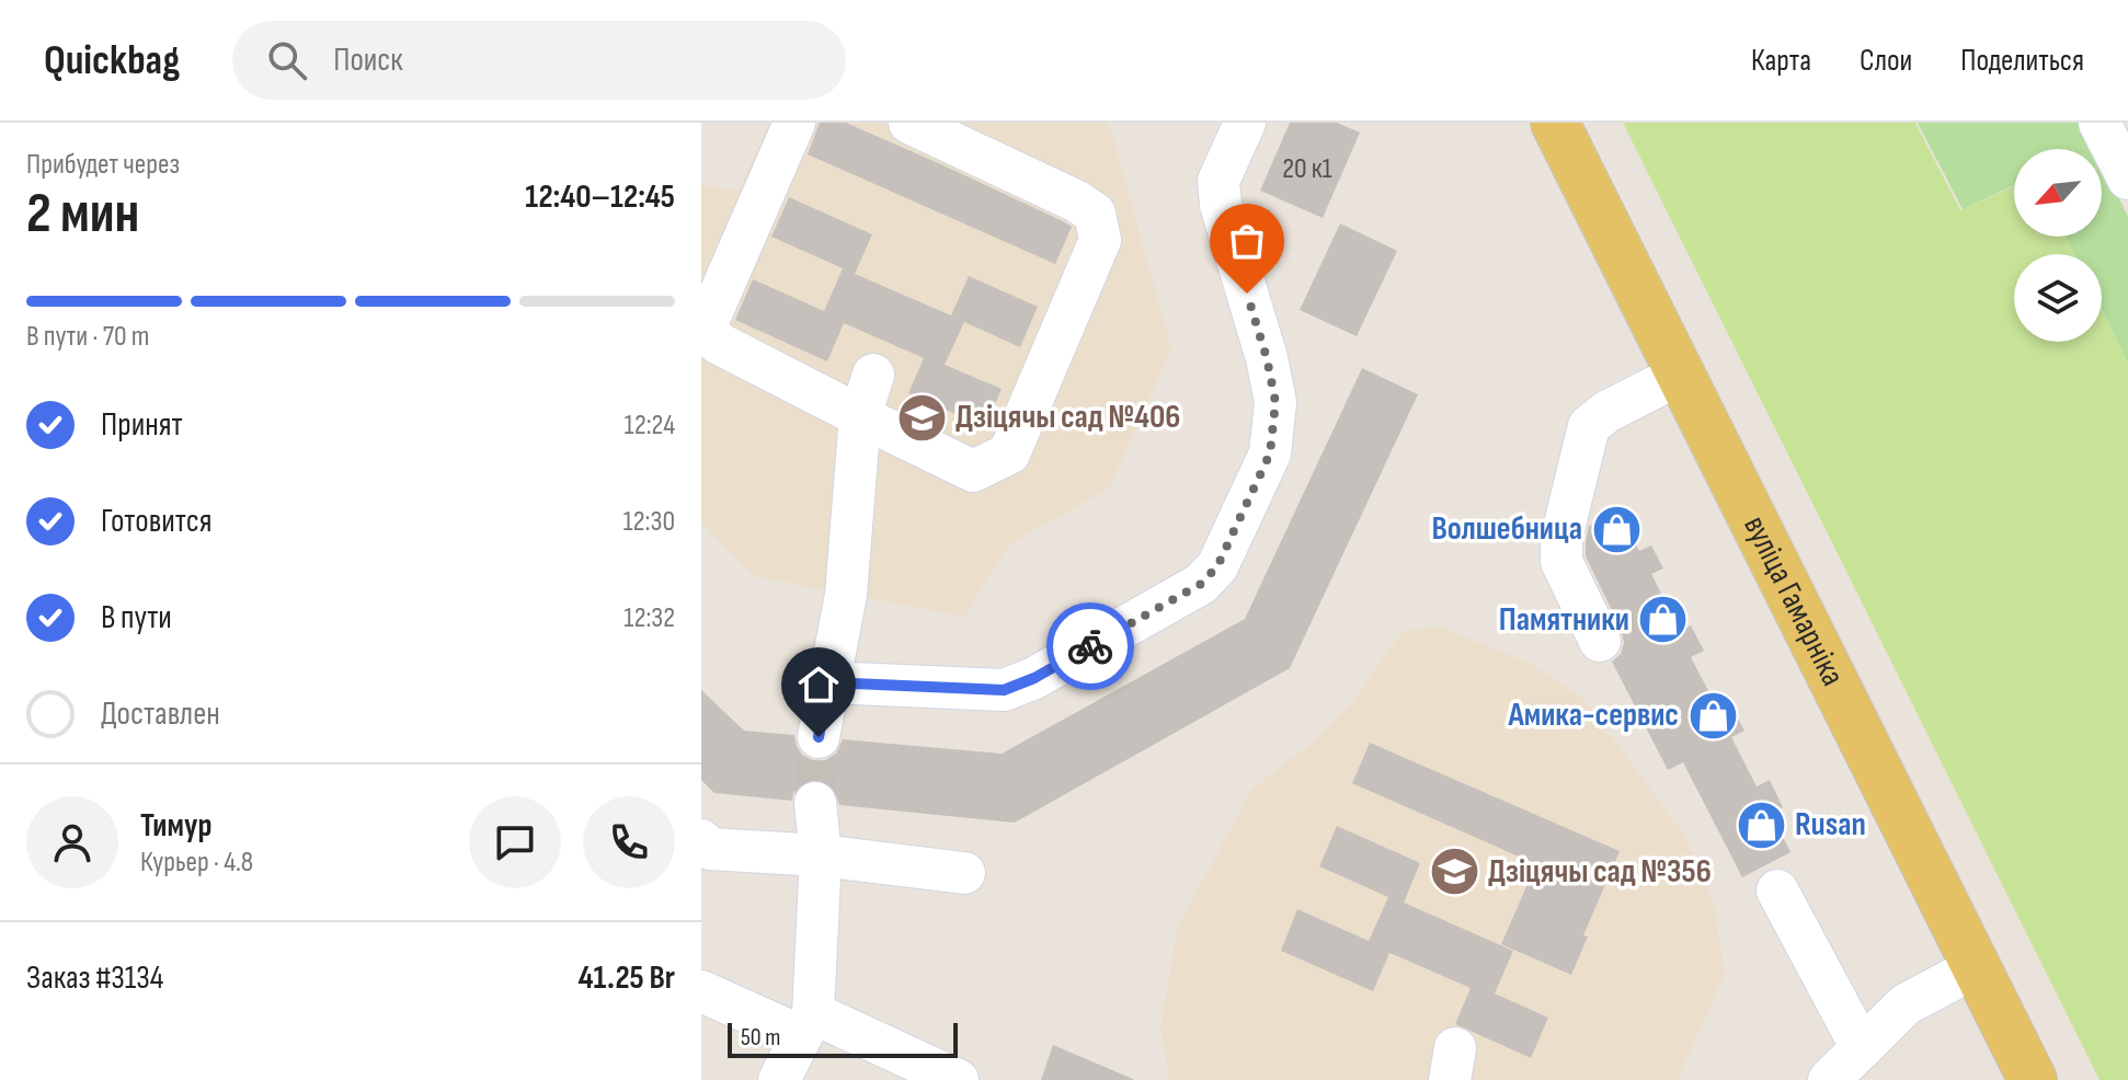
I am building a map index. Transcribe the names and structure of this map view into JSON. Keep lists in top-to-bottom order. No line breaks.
{"streets":{"main road":["вуліца Гамарніка"]},"places":{"school or university":["Дзіцячы сад №406","Дзіцячы сад №356"],"shop":["Волшебница","Памятники","Амика-сервис","Rusan"]},"house_numbers":["20 к1"],"scale_bar":"50 m","north":"bottom left","page":{"header":"Quickbag","search":"Поиск","nav":["Карта","Слои","Поделиться"],"heading":["2 мин","Прибудет через","12:40–12:45"],"panel":["Тимур","Курьер · 4.8","Заказ #3134","41.25 Br"],"bar":"В пути · 70 m","list":[["Принят","12:24"],["Готовится","12:30"],["В пути","12:32"],"Доставлен"],"scale":"50 m"}}
